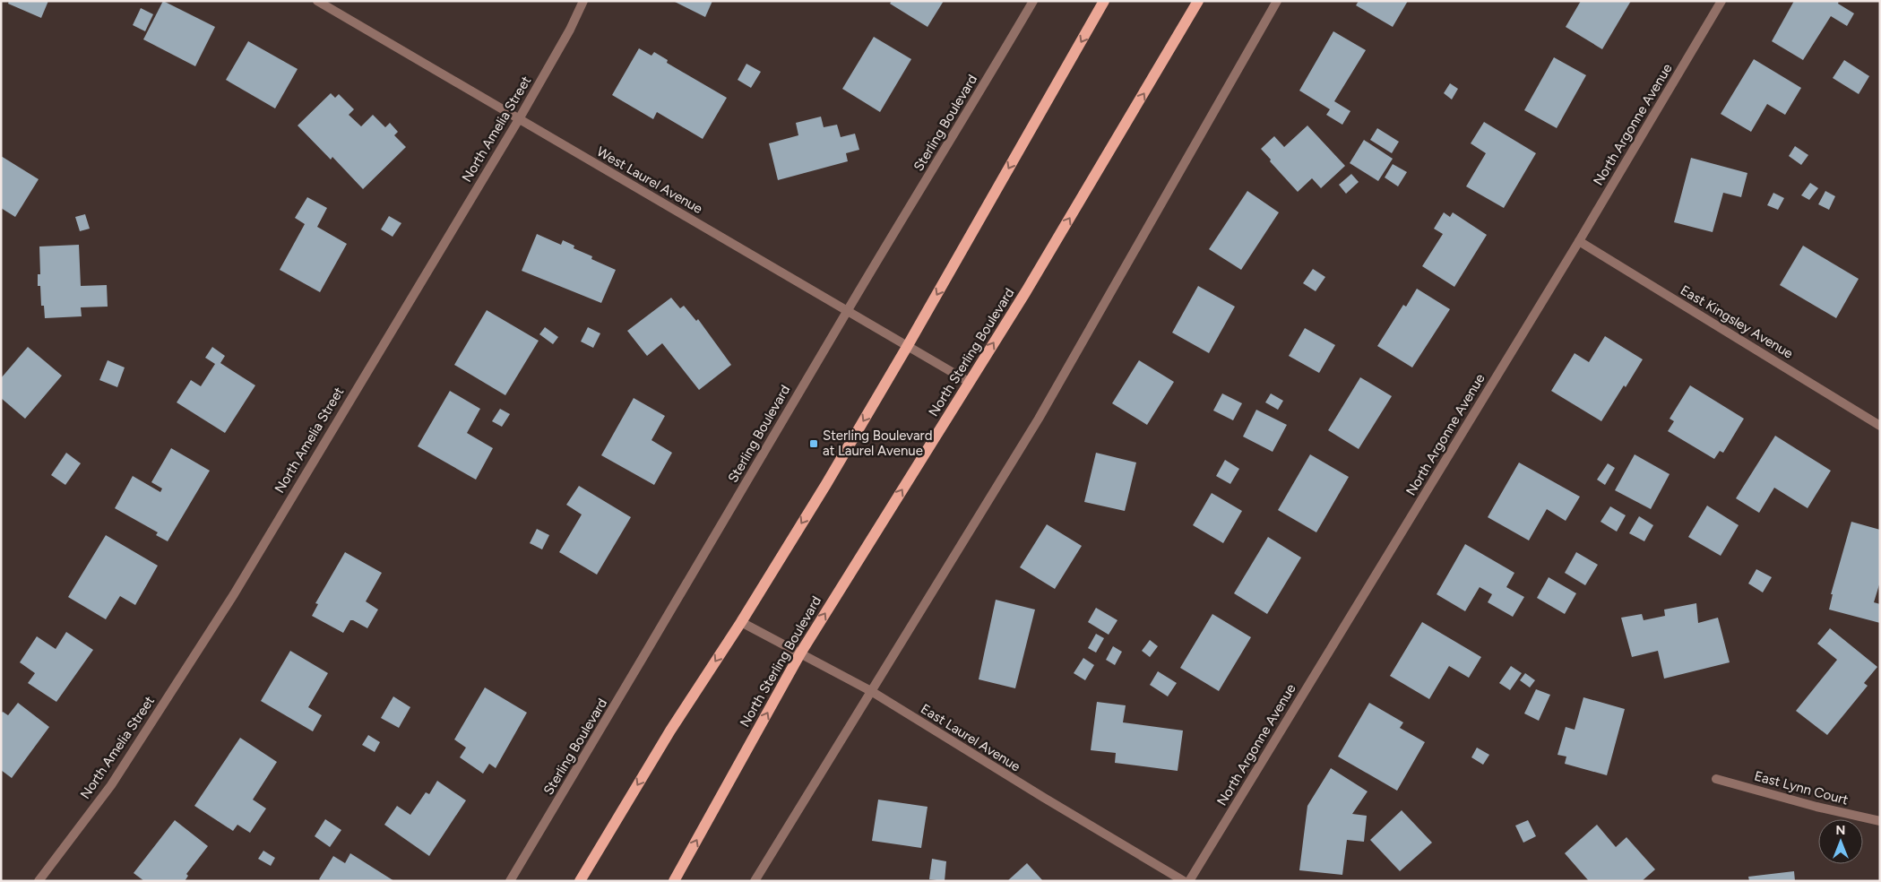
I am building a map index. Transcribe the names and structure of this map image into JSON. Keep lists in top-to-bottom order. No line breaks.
{"streets":{"main road":["North Sterling Boulevard"],"street":["Sterling Boulevard","North Argonne Avenue","North Amelia Street","West Laurel Avenue","East Kingsley Avenue","East Laurel Avenue","East Lynn Court"]},"crossings":[["Sterling Boulevard","West Laurel Avenue"],["North Argonne Avenue","East Kingsley Avenue"],["North Amelia Street","West Laurel Avenue"],["West Laurel Avenue","North Sterling Boulevard"],["North Sterling Boulevard","East Laurel Avenue"]],"places":{"transit":["Sterling Boulevard at Laurel Avenue"]},"north":"top"}
